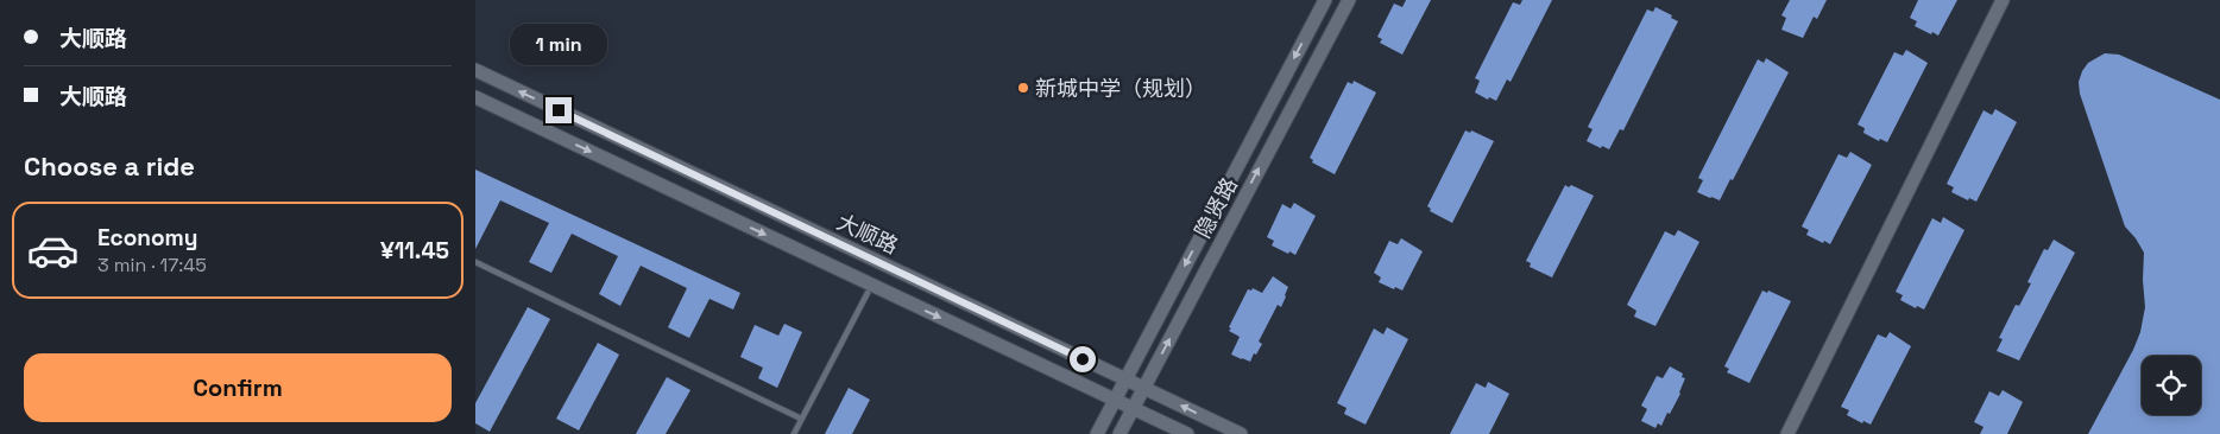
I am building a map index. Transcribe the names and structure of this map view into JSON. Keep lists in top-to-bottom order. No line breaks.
{"streets":{"street":["隐贤路","大顺路"]},"crossings":[["隐贤路","大顺路"]],"places":["新城中学（规划）"],"page":{"banner":["大顺路","大顺路"],"bubble":"1 min","heading":"Choose a ride","list":[{"name":"Economy","note":"3 min · 17:45","value":"¥11.45"}],"buttons":"Confirm"}}
